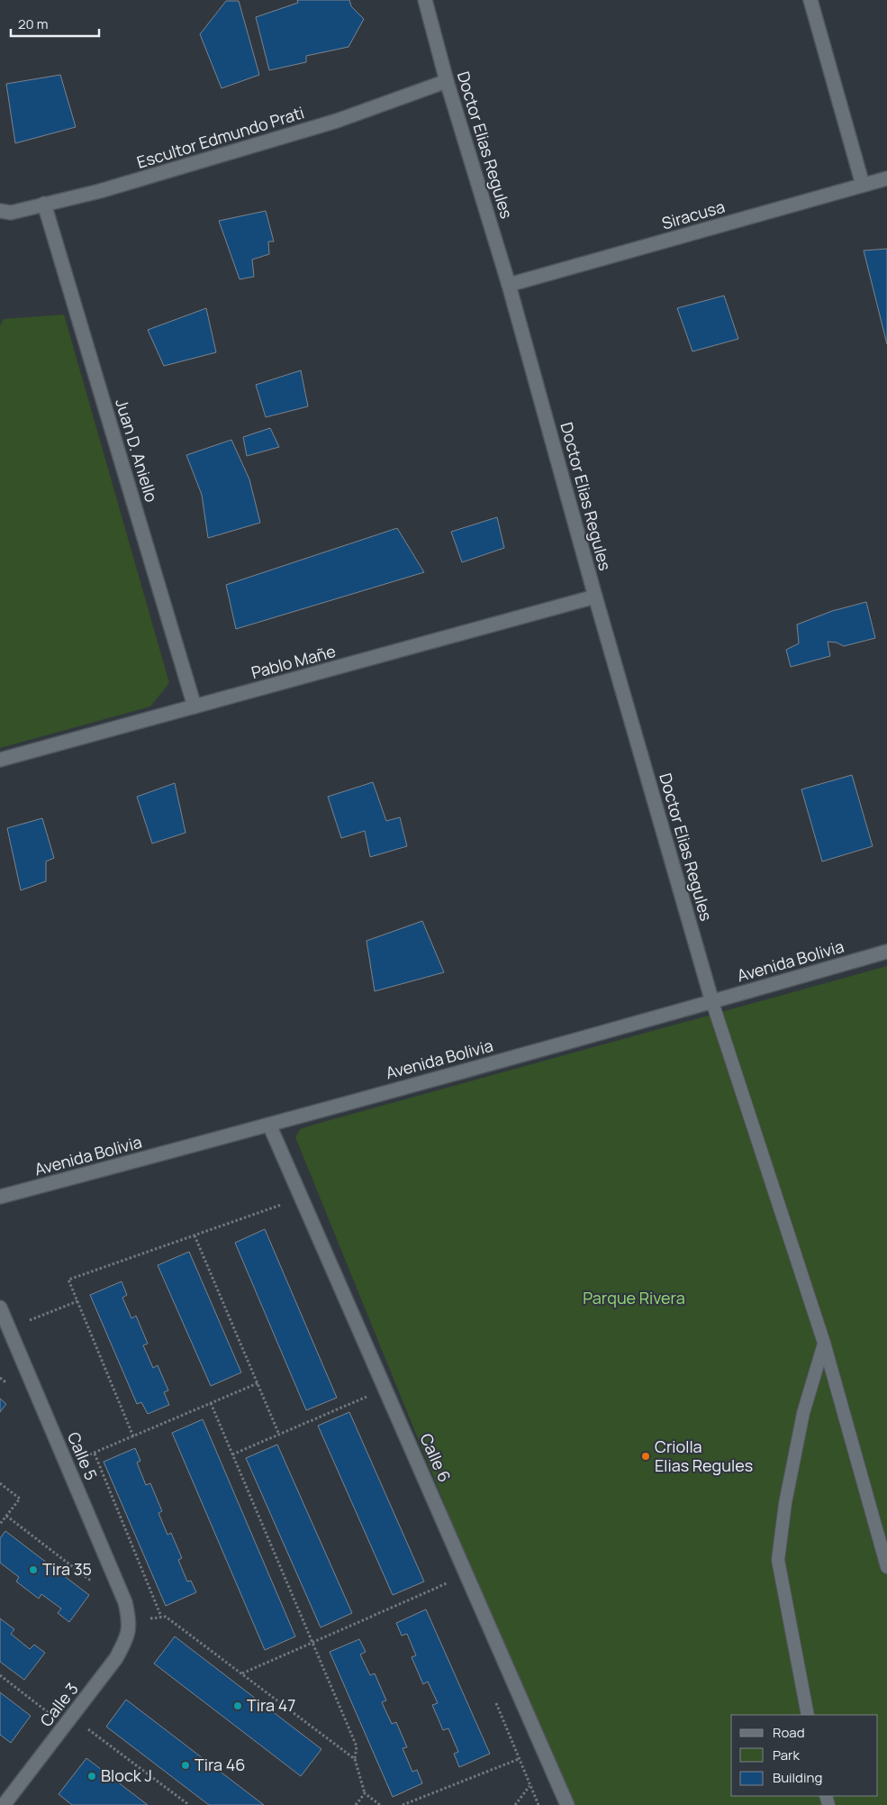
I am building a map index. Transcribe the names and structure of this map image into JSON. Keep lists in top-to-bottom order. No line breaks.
{"streets":{"street":["Escultor Edmundo Prati","Doctor Elias Regules","Siracusa","Juan D. Aniello","Pablo Mañe","Avenida Bolivia","Calle 5","Calle 6","Calle 3"]},"crossings":[["Escultor Edmundo Prati","Doctor Elias Regules"],["Escultor Edmundo Prati","Juan D. Aniello"],["Doctor Elias Regules","Siracusa"],["Doctor Elias Regules","Pablo Mañe"],["Doctor Elias Regules","Avenida Bolivia"],["Juan D. Aniello","Pablo Mañe"],["Avenida Bolivia","Calle 6"],["Calle 5","Calle 3"]],"parks":["Parque Rivera"],"places":["Criolla Elias Regules","Tira 35","Tira 47","Tira 46","Block J"],"legend":["Road","Park","Building"],"scale_bar":"20 m"}
